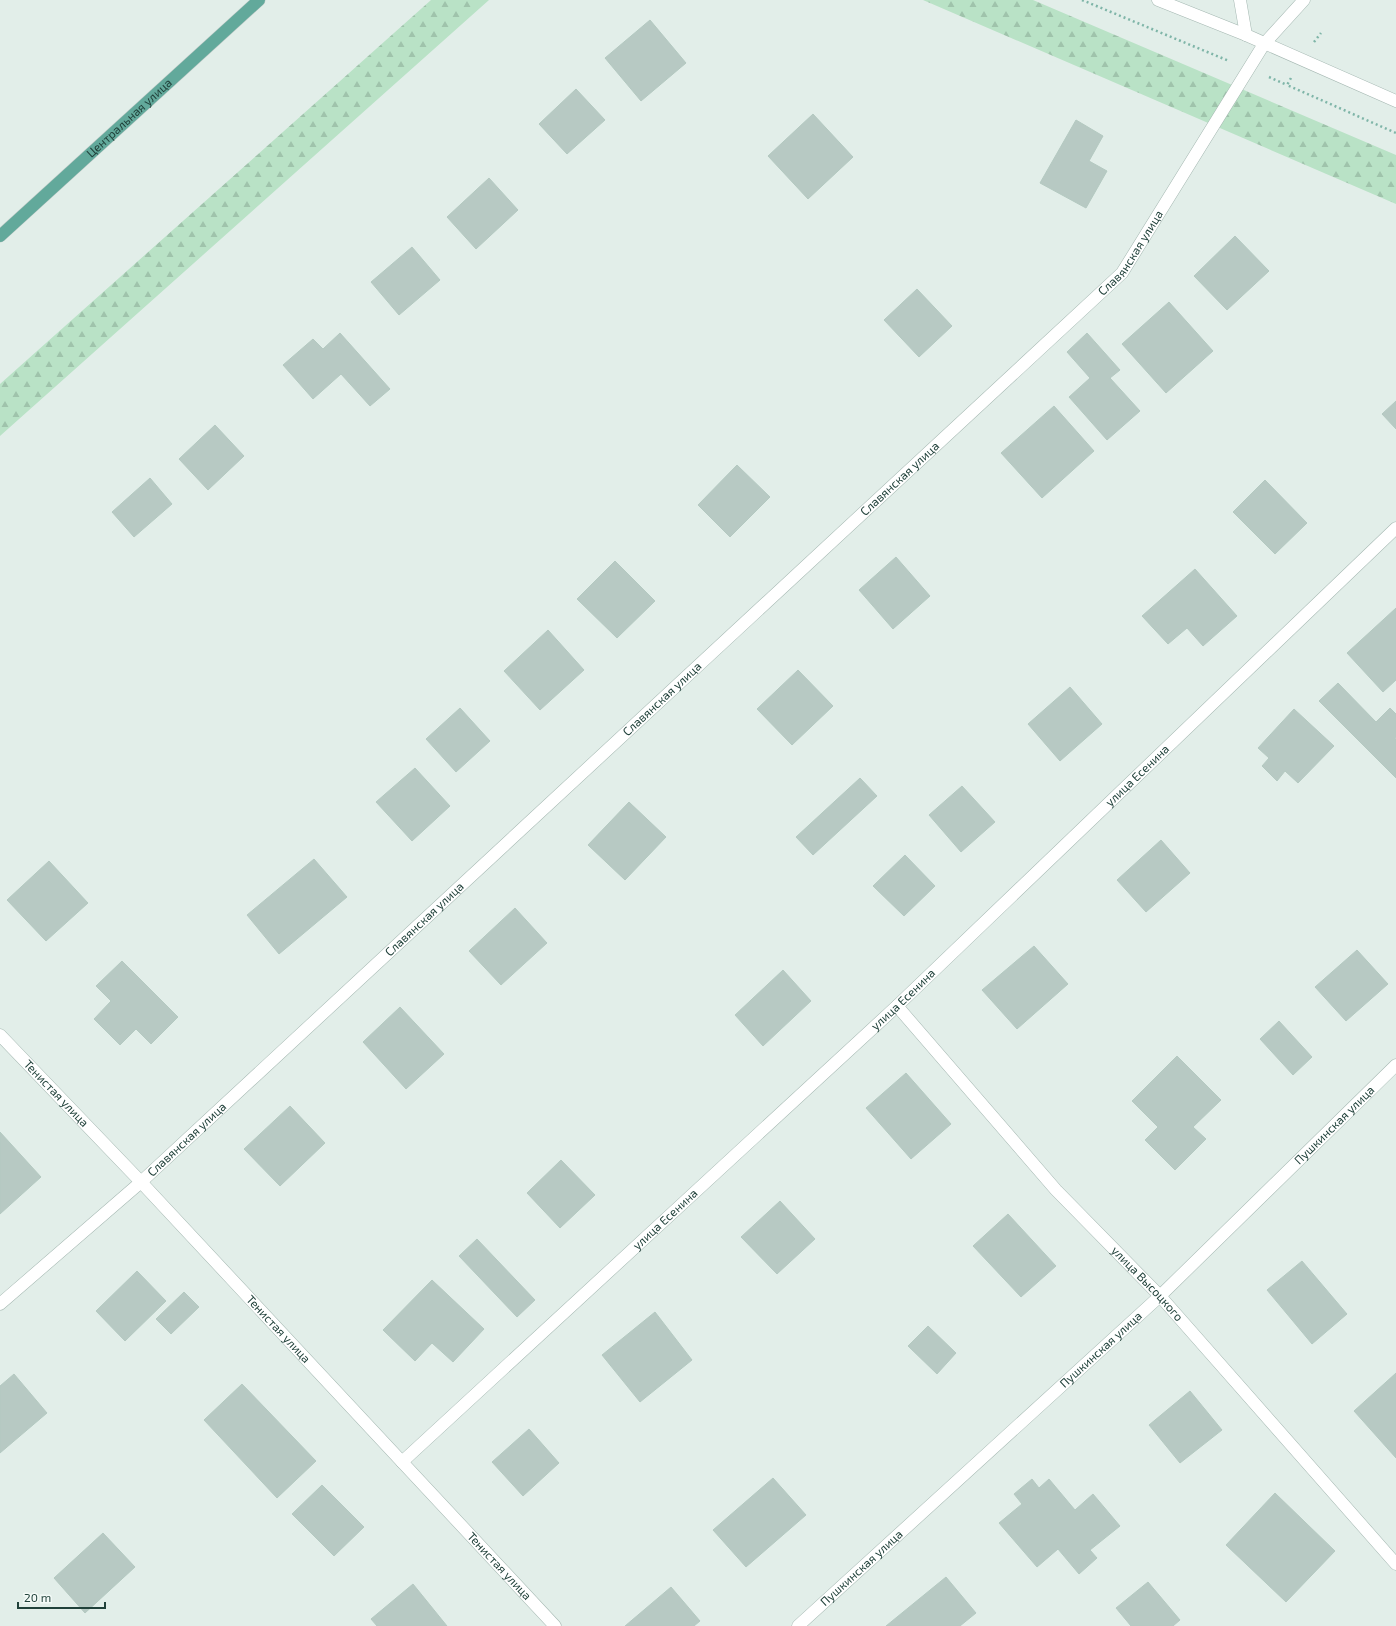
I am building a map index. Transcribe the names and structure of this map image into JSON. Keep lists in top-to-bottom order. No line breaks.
{"streets":{"main road":["Центральная улица"],"street":["Славянская улица","улица Есенина","Тенистая улица","Пушкинская улица","улица Высоцкого"]},"crossings":[["Славянская улица","Тенистая улица"],["улица Есенина","Тенистая улица"],["улица Есенина","улица Высоцкого"],["Пушкинская улица","улица Высоцкого"]],"scale_bar":"20 m"}
